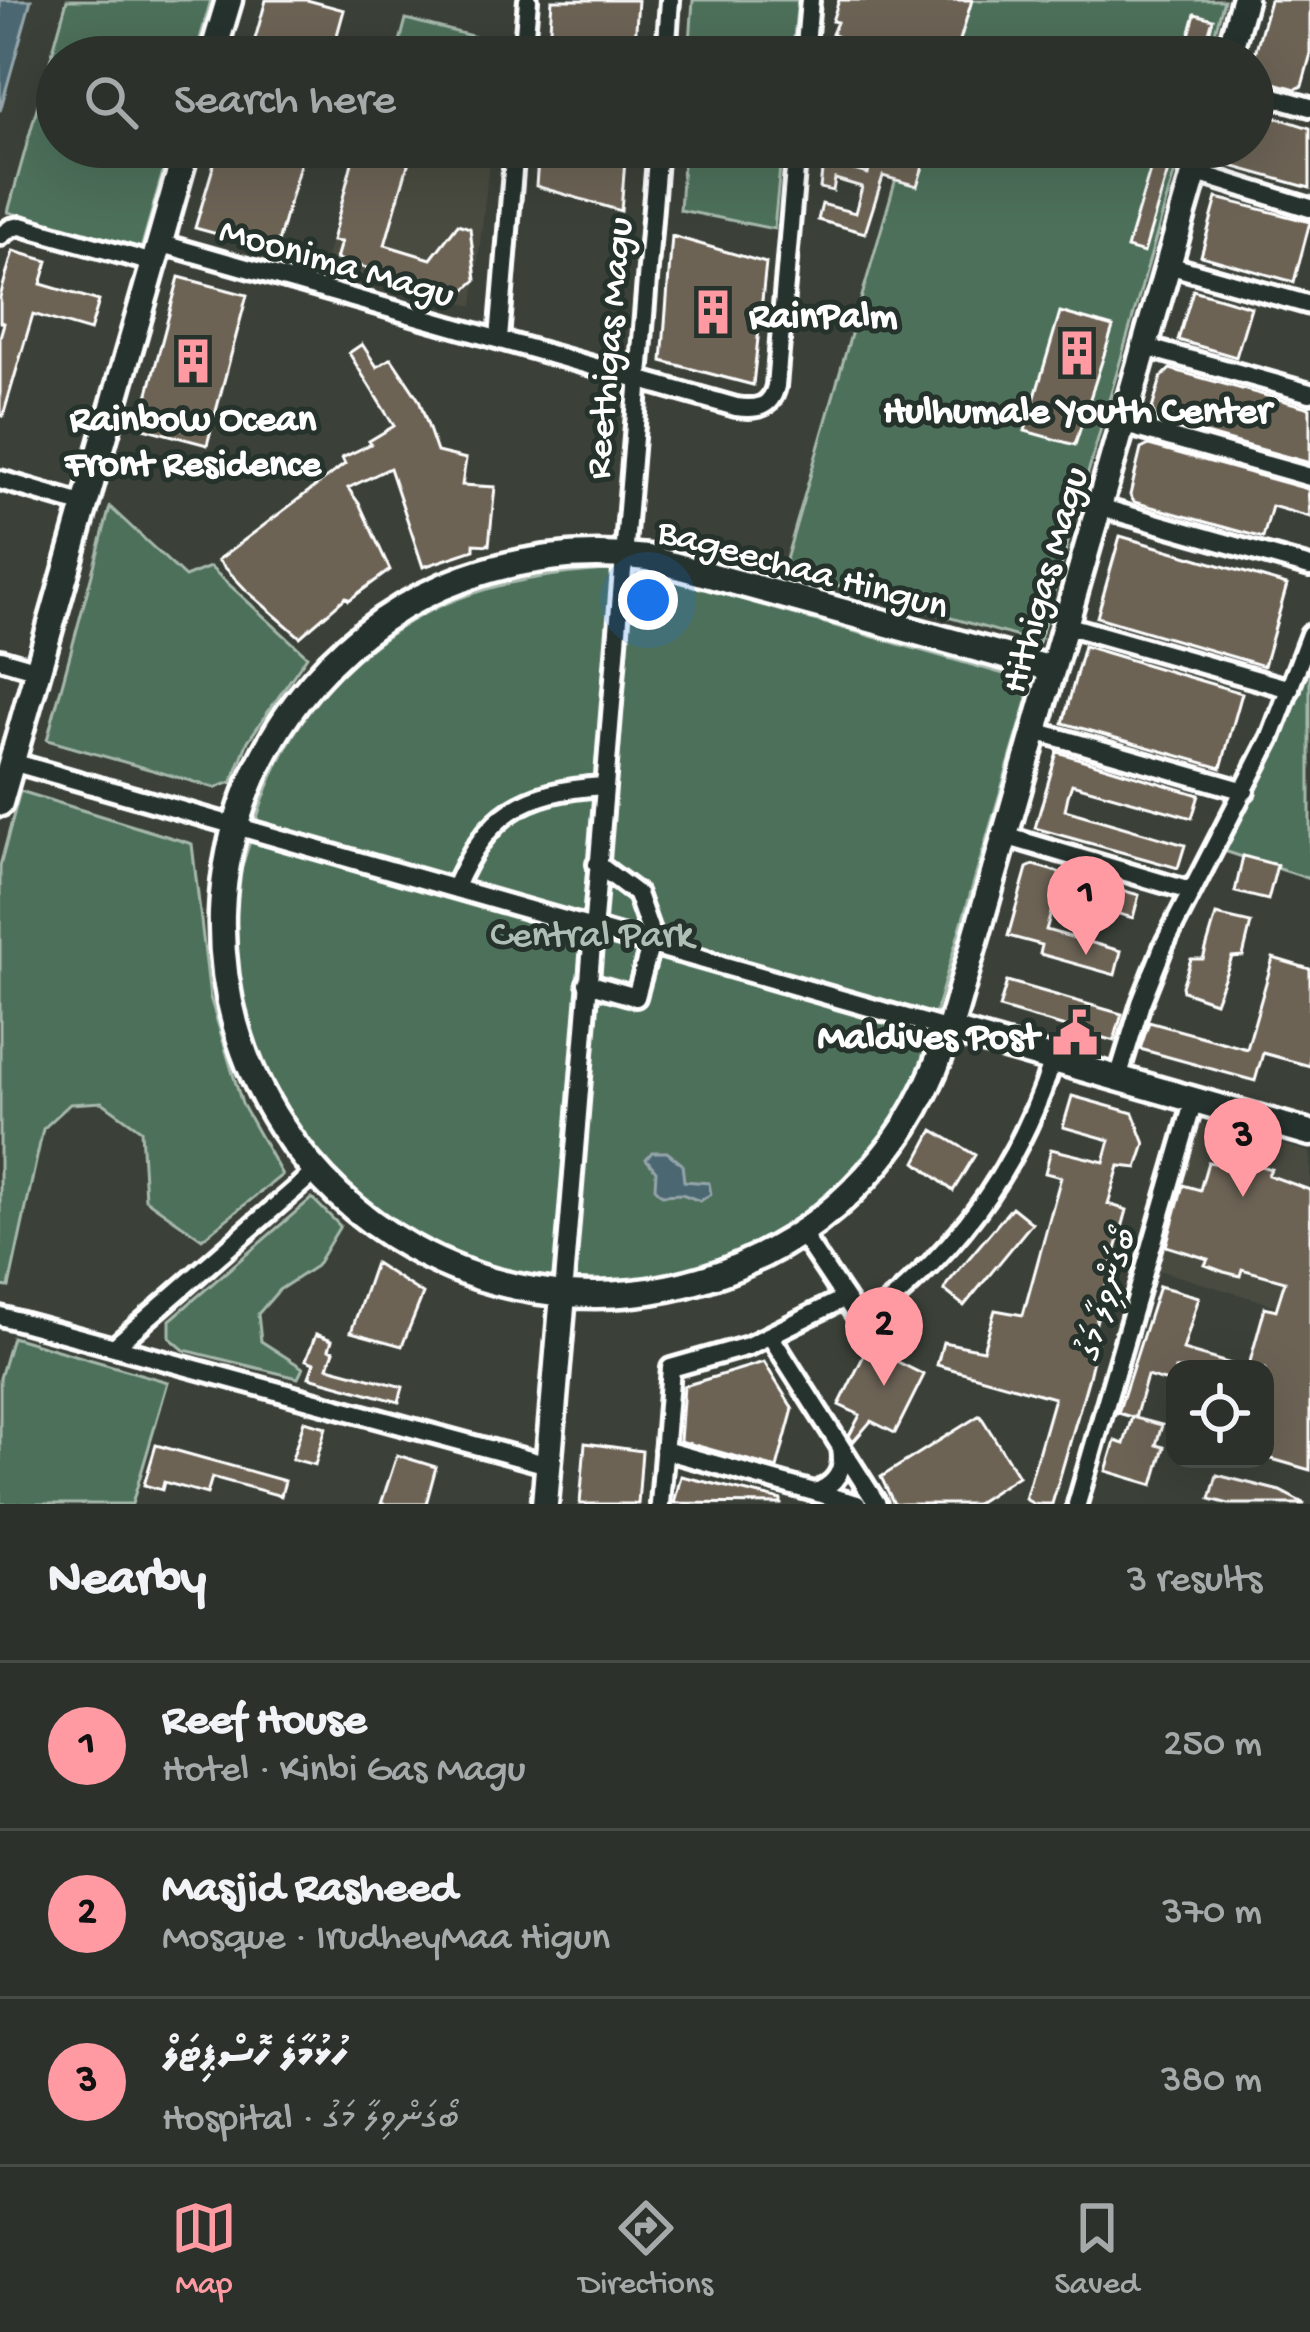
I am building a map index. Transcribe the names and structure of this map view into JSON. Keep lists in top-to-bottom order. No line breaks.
{"streets":{"street":["Moonima Magu","Reethigas Magu","Bageechaa Hingun","Hithigas Magu","ބޯގަންވިލާ މަގު"]},"crossings":[["Moonima Magu","Reethigas Magu"],["Reethigas Magu","Bageechaa Hingun"],["Bageechaa Hingun","Hithigas Magu"]],"parks":["Central Park"],"places":{"building":["RainPalm","Hulhumale Youth Center","Rainbow Ocean Front Residence"],"public building":["Maldives Post"]},"page":{"search":"Search here","pins":["1","3","2"],"heading":["Nearby","3 results"],"list":[{"mark":"1","name":"Reef House","note":"Hotel · Kinbi Gas Magu","value":"250 m"},{"mark":"2","name":"Masjid Rasheed","note":"Mosque · IrudheyMaa Higun","value":"370 m"},{"mark":"3","name":"ހުޅުމާލެ ހޮސްޕިޓަލް","note":"Hospital · ބޯގަންވިލާ މަގު","value":"380 m"}],"nav":["Map","Directions","Saved"]}}
